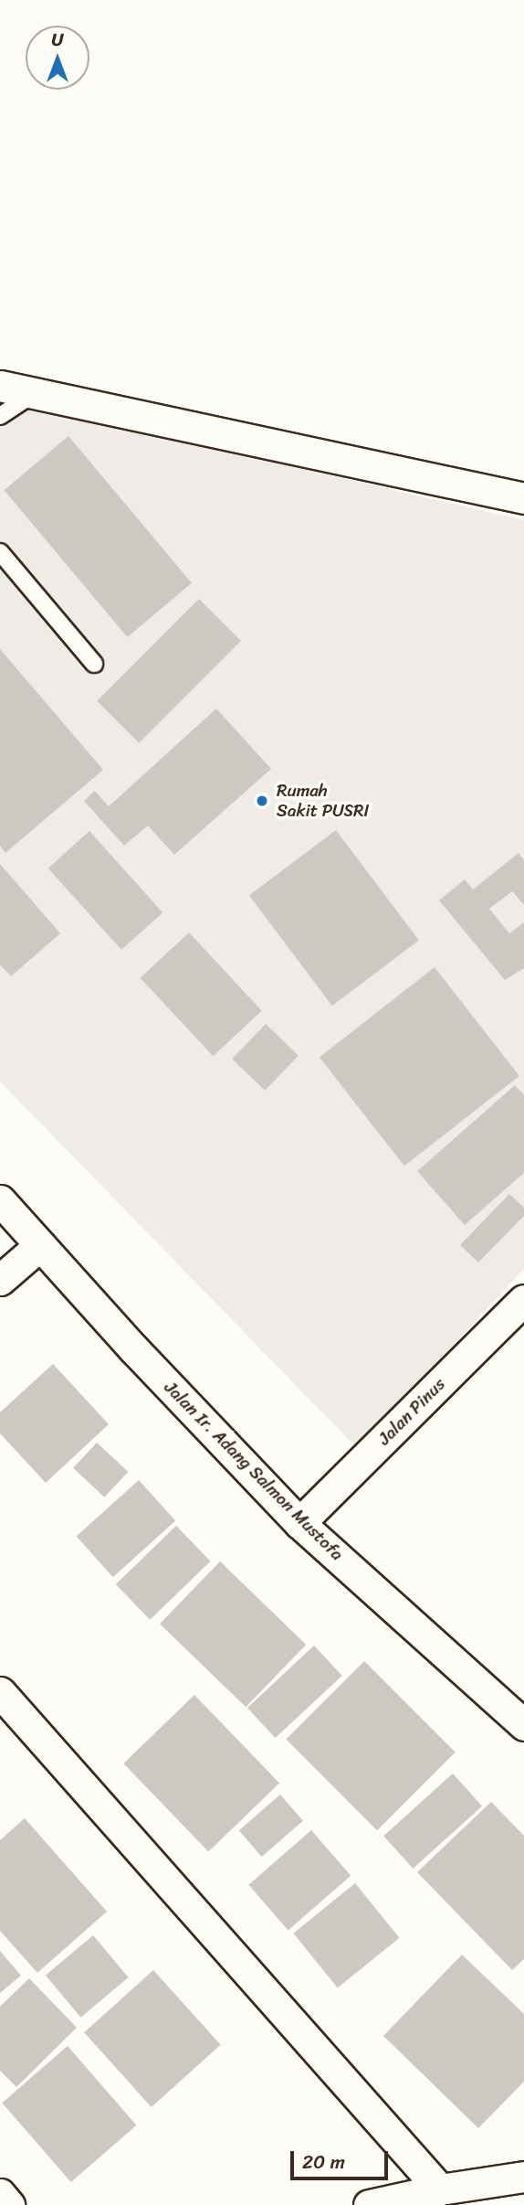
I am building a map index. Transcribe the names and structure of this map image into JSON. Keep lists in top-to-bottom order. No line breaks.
{"streets":{"street":["Jalan Pinus","Jalan Ir. Adang Salmon Mustofa"]},"crossings":[["Jalan Pinus","Jalan Ir. Adang Salmon Mustofa"]],"places":["Rumah Sakit PUSRI"],"scale_bar":"20 m","north":"top"}
